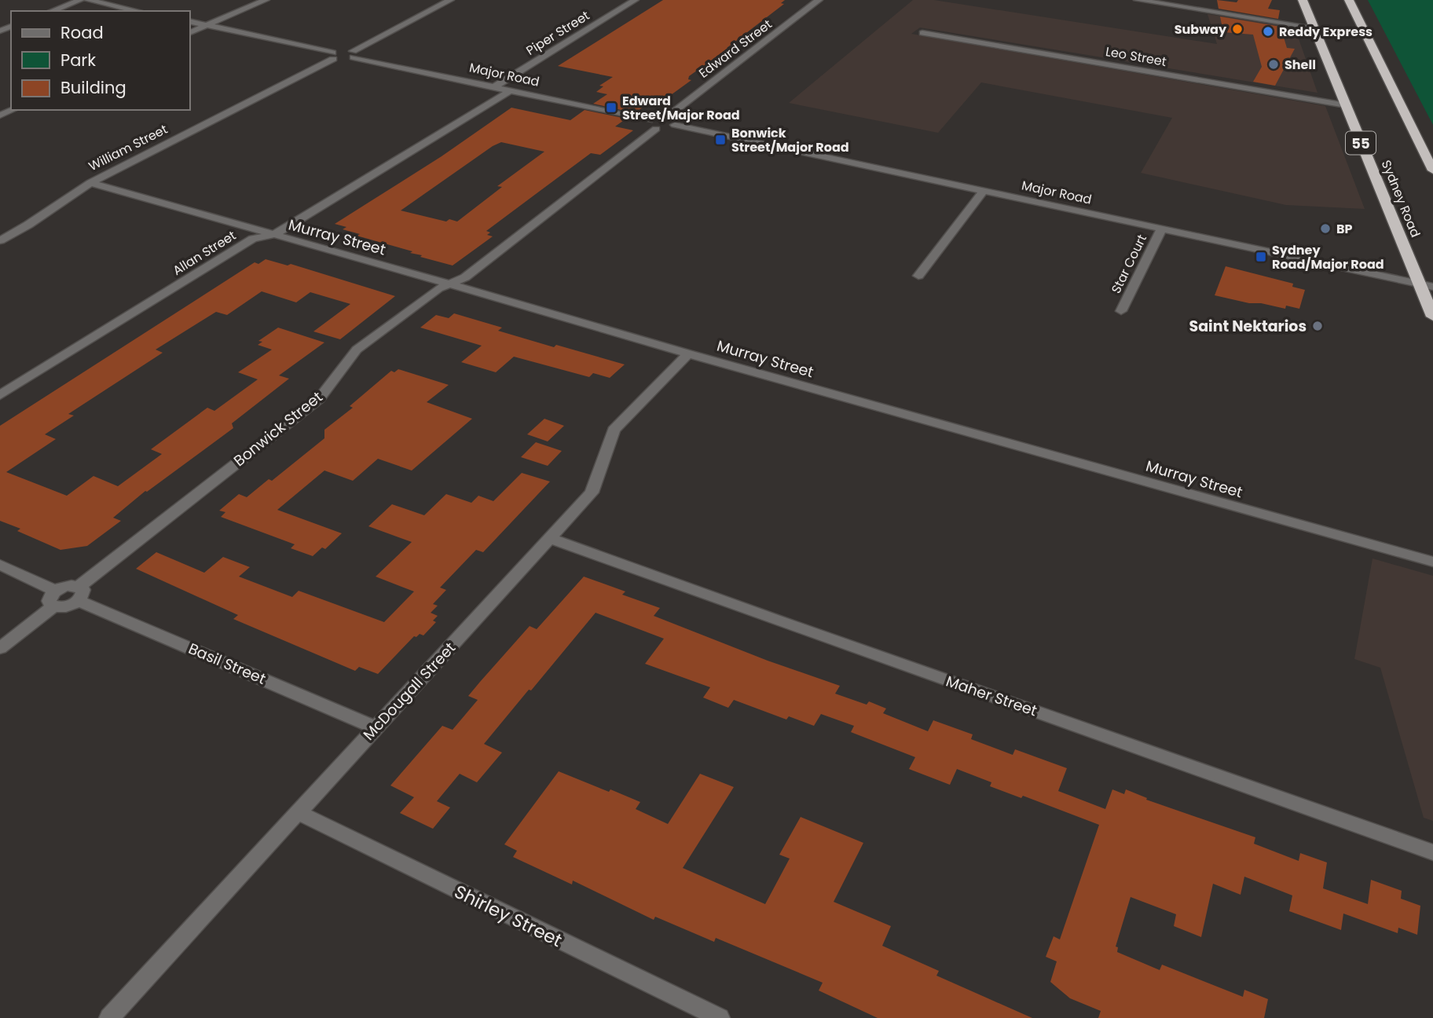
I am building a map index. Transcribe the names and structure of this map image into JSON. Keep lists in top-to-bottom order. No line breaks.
{"streets":{"highway":["55","Sydney Road"],"street":["Piper Street","Edward Street","Leo Street","Major Road","William Street","Murray Street","Allan Street","Star Court","Bonwick Street","Basil Street","McDougall Street","Maher Street","Shirley Street"]},"crossings":[["Piper Street","Major Road"],["Leo Street","Sydney Road"],["Major Road","Sydney Road"],["Major Road","Allan Street"],["Major Road","Star Court"],["Major Road","Bonwick Street"],["William Street","Murray Street"],["Murray Street","Allan Street"],["Murray Street","Bonwick Street"],["Murray Street","McDougall Street"],["Bonwick Street","Basil Street"],["Basil Street","McDougall Street"],["McDougall Street","Maher Street"],["McDougall Street","Shirley Street"]],"places":{"other":["Subway","Reddy Express","Shell","BP","Saint Nektarios"],"transit":["Edward Street/Major Road","Bonwick Street/Major Road","Sydney Road/Major Road"]},"legend":["Road","Park","Building"]}
